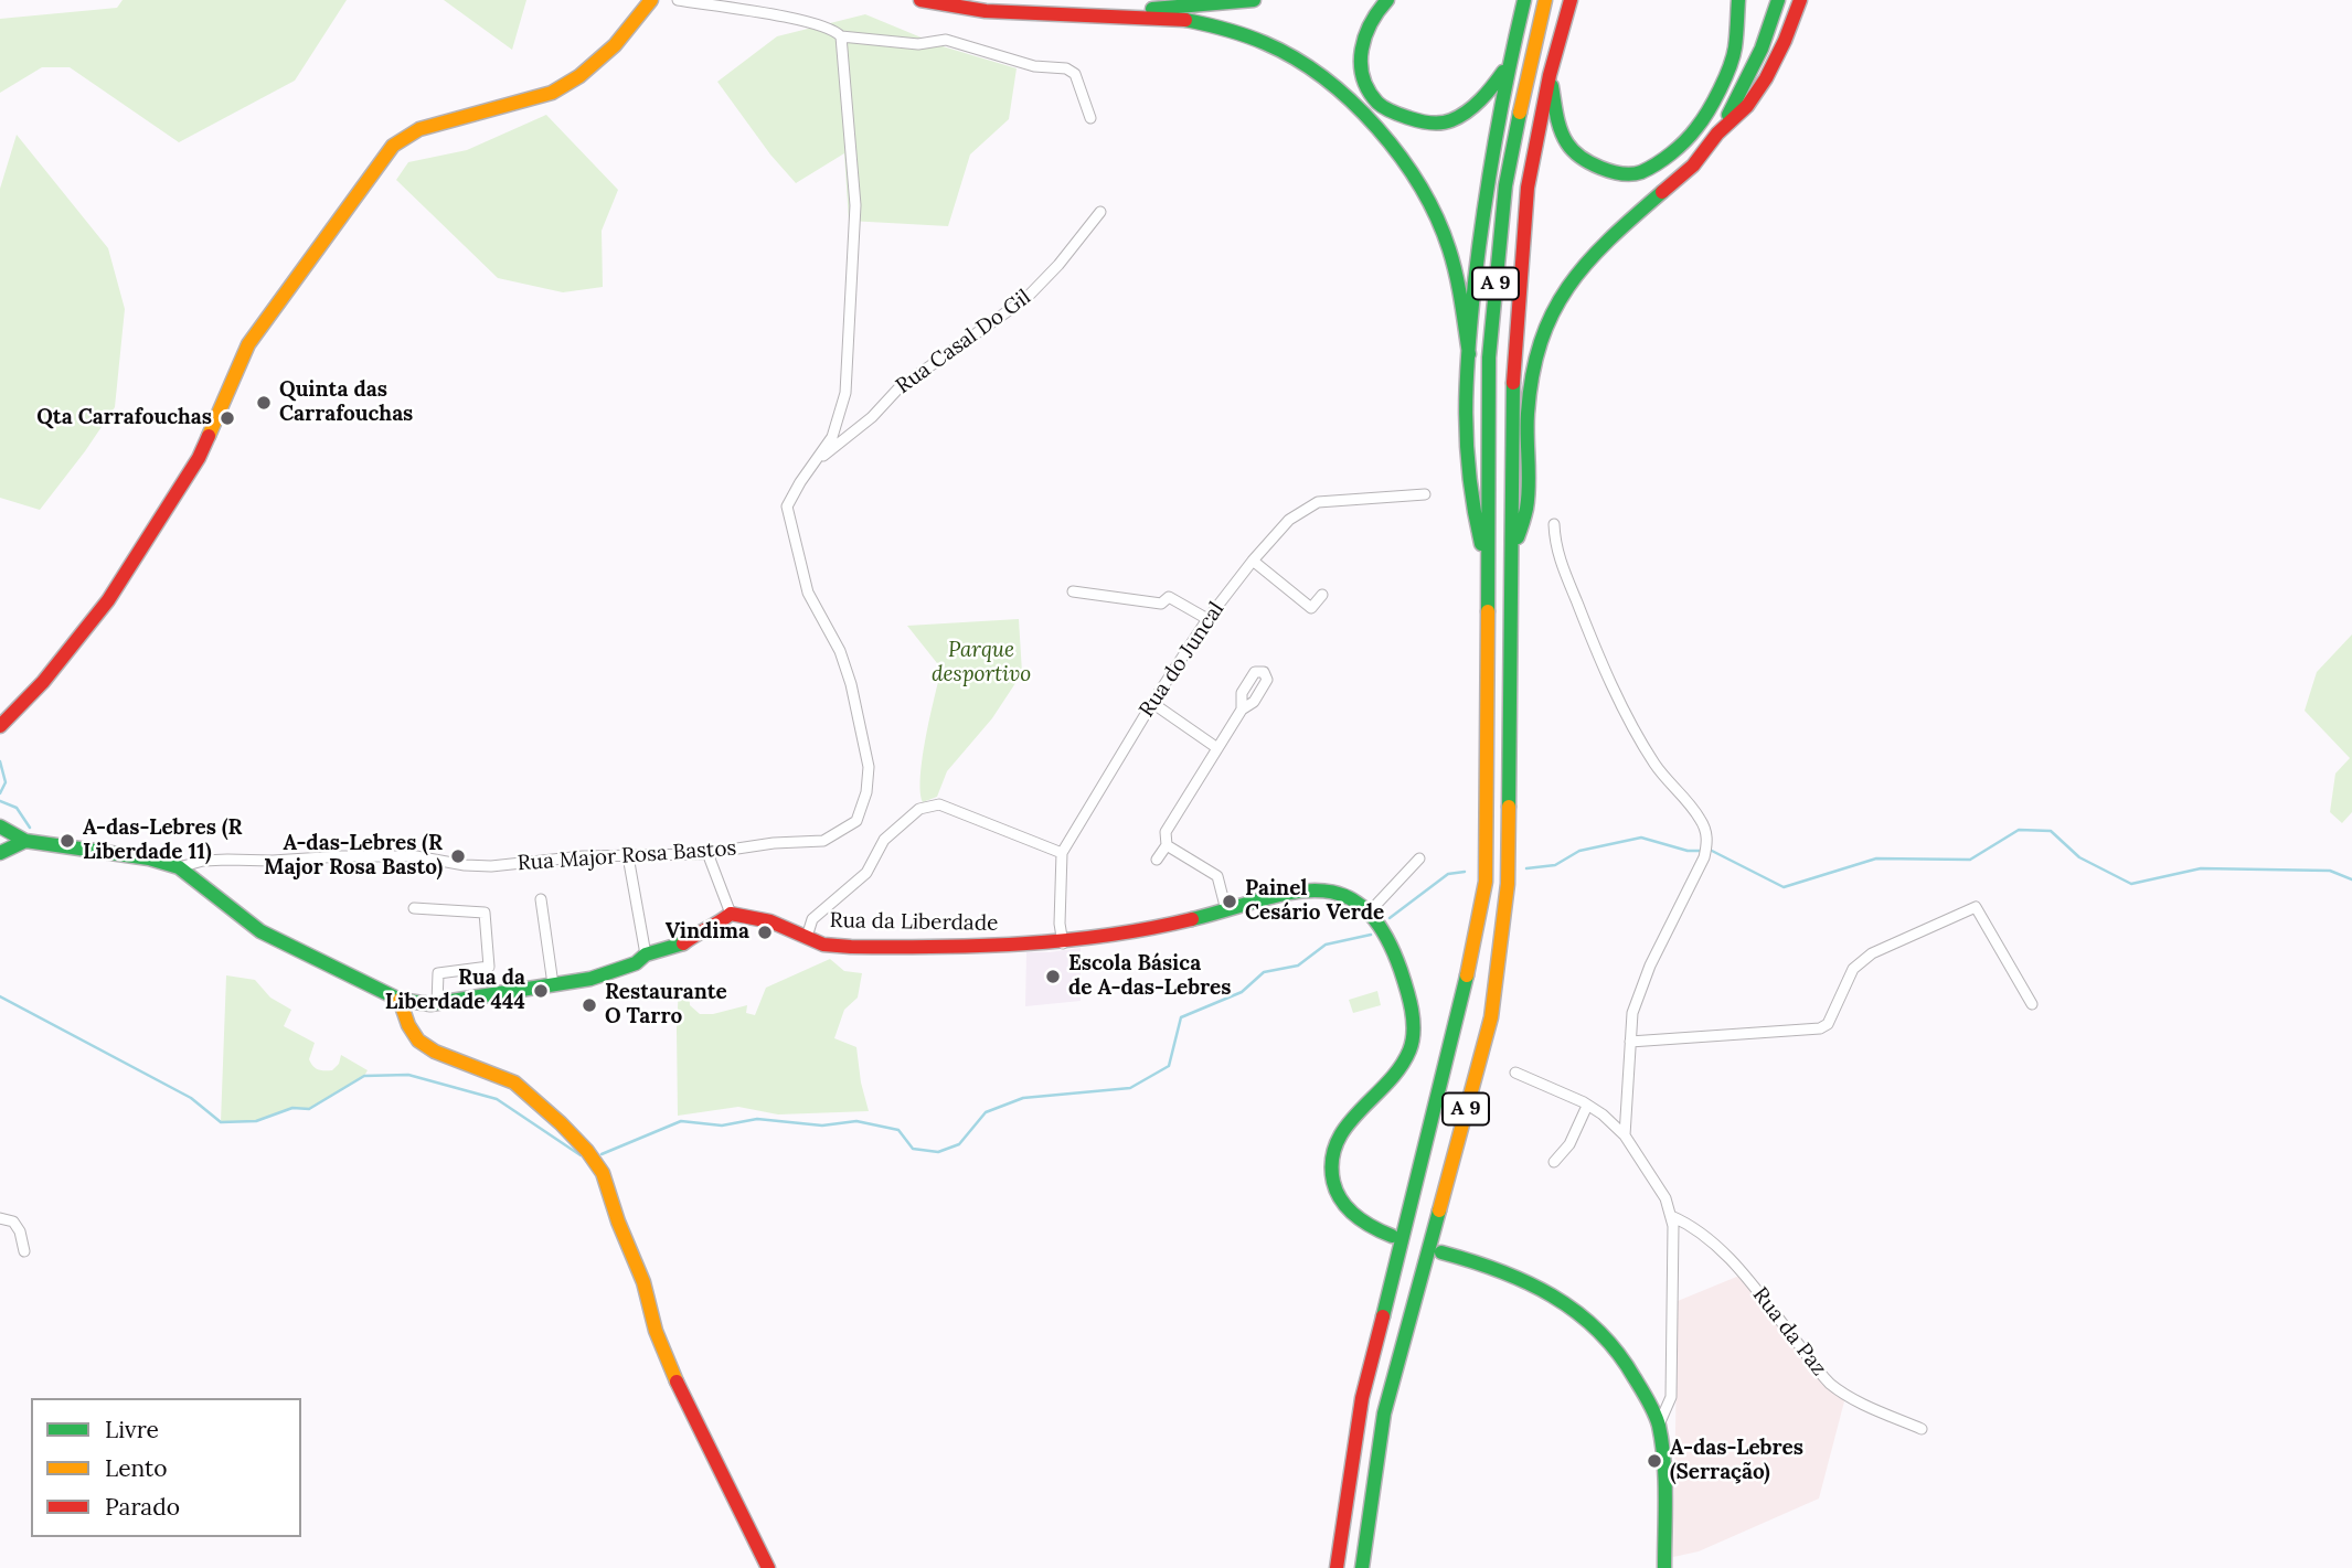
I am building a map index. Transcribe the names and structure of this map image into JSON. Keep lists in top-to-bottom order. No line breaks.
{"streets":{"main road":["A 9","Rua da Liberdade"],"street":["Rua Casal Do Gil","Rua do Juncal","Rua Major Rosa Bastos","Rua da Paz"]},"crossings":[["Rua Casal Do Gil","Rua Major Rosa Bastos"],["Rua do Juncal","Rua da Liberdade"]],"parks":["Parque desportivo"],"places":["Quinta das Carrafouchas","Qta Carrafouchas","A-das-Lebres (R Liberdade 11)","A-das-Lebres (R Major Rosa Basto)","Painel Cesário Verde","Vindima","Escola Básica de A-das-Lebres","Rua da Liberdade 444","Restaurante O Tarro","A-das-Lebres (Serração)"],"legend":["Livre","Lento","Parado"]}
